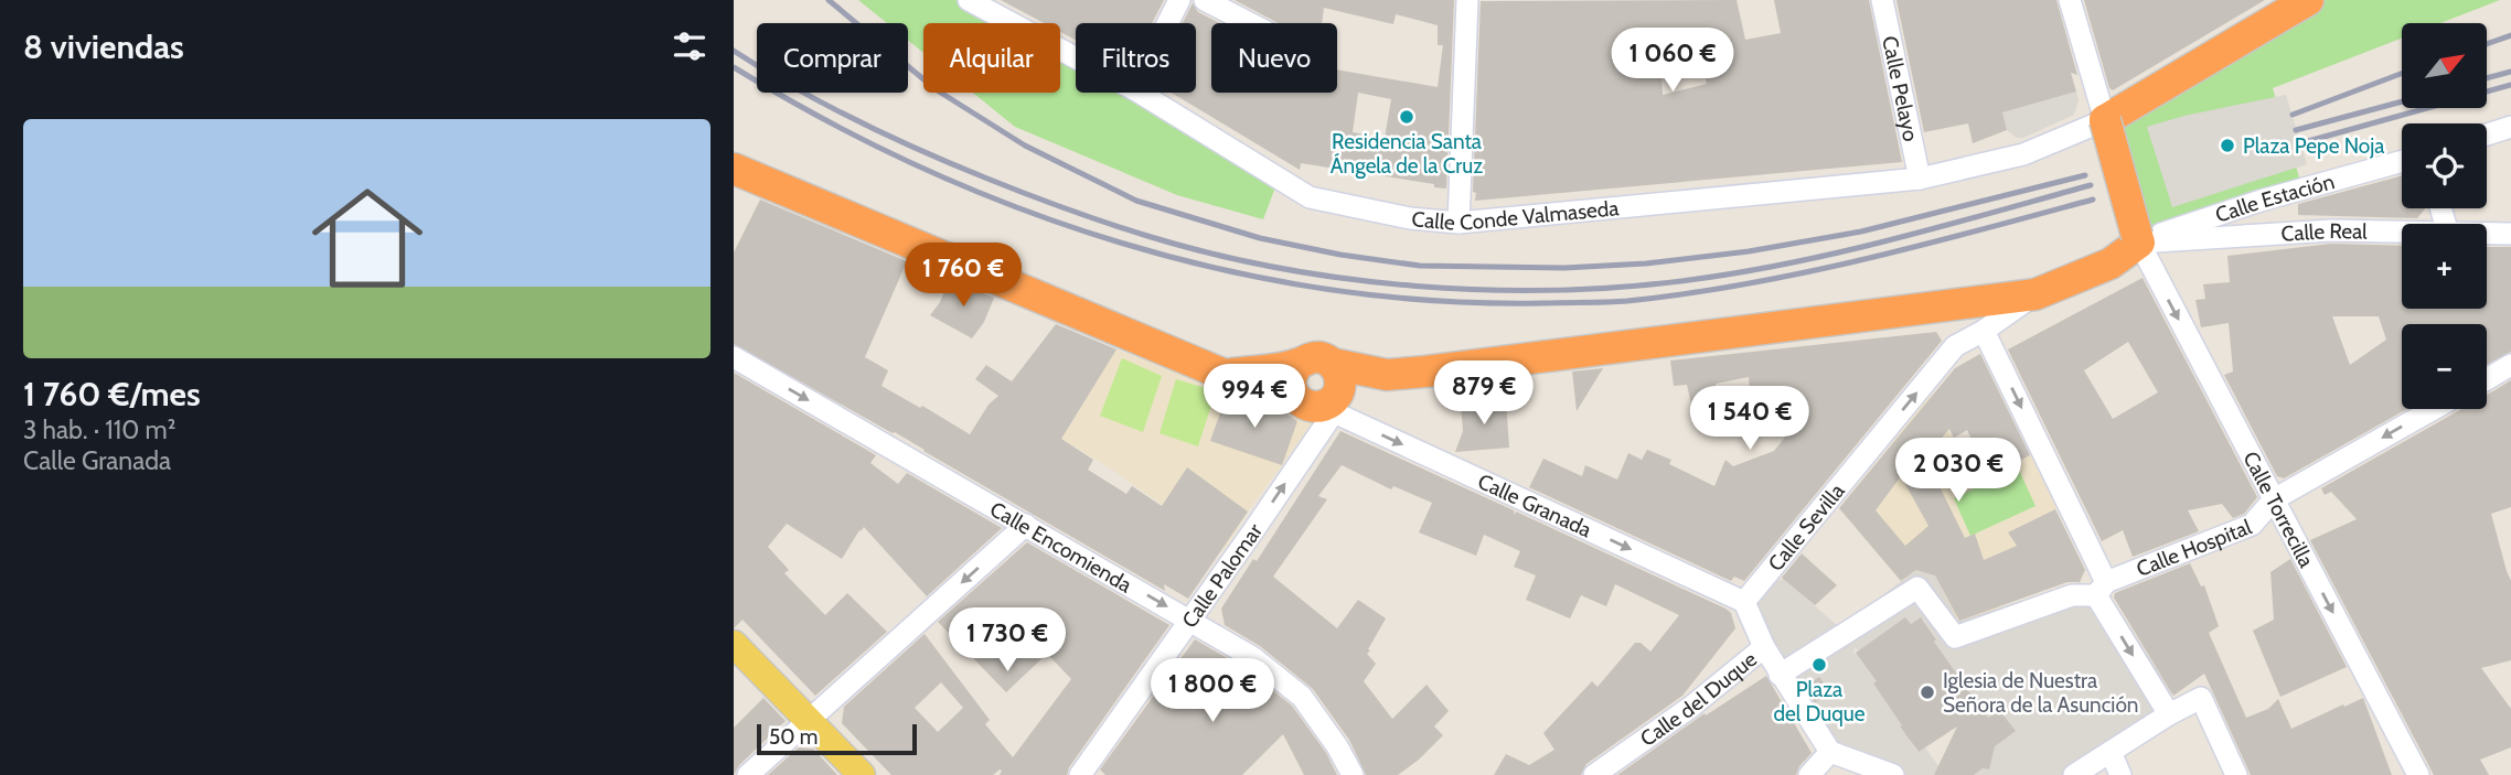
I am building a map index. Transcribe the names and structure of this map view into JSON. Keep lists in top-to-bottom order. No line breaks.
{"streets":{"street":["Calle Pelayo","Calle Estación","Calle Conde Valmaseda","Calle Real","Calle Granada","Calle Torrecilla","Calle Sevilla","Calle Encomienda","Calle Hospital","Calle Palomar","Calle del Duque"]},"crossings":[["Calle Pelayo","Calle Conde Valmaseda"],["Calle Estación","Calle Real"],["Calle Estación","Calle Torrecilla"],["Calle Real","Calle Torrecilla"],["Calle Granada","Calle Sevilla"],["Calle Granada","Calle Palomar"],["Calle Torrecilla","Calle Hospital"],["Calle Encomienda","Calle Palomar"]],"one_way":["Calle Granada","Calle Sevilla","Calle Encomienda","Calle Hospital","Calle Palomar"],"places":["Residencia Santa Ángela de la Cruz","Plaza Pepe Noja","Plaza del Duque","Iglesia de Nuestra Señora de la Asunción"],"scale_bar":"50 m","north":"top right","page":{"heading":"8 viviendas","map_buttons":["+","−"],"chip":["Comprar","Alquilar","Filtros","Nuevo"],"price":["1 060 €","1 760 €","879 €","994 €","1 540 €","2 030 €","1 730 €","1 800 €"],"list":[{"name":"1 760 €/mes","note":"3 hab. · 110 m² · Calle Granada"}],"scale":"50 m"}}
